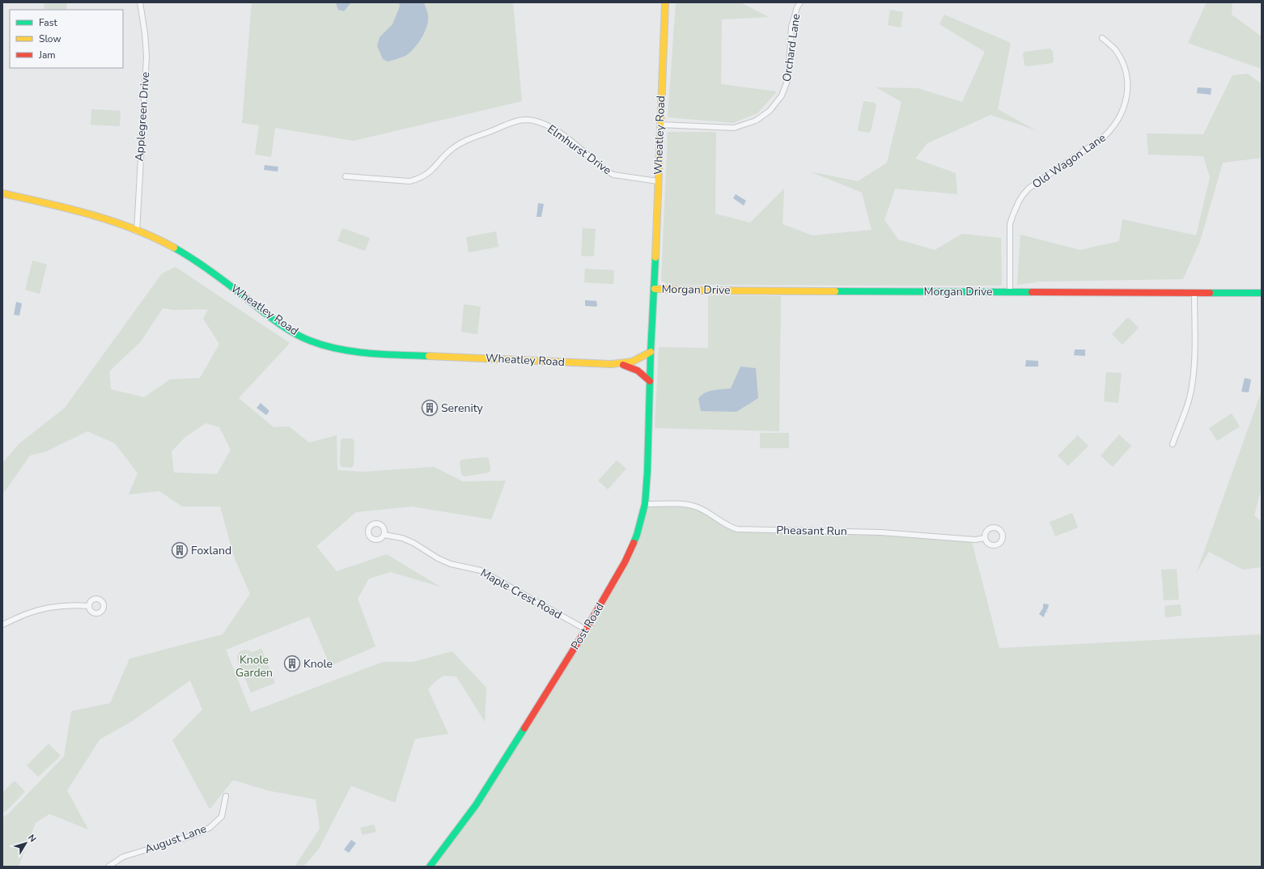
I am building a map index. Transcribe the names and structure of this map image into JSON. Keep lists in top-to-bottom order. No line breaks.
{"streets":{"street":["Orchard Lane","Applegreen Drive","Wheatley Road","Elmhurst Drive","Old Wagon Lane","Morgan Drive","Pheasant Run","Maple Crest Road","Post Road","August Lane"]},"crossings":[["Orchard Lane","Wheatley Road"],["Applegreen Drive","Wheatley Road"],["Wheatley Road","Elmhurst Drive"],["Wheatley Road","Morgan Drive"],["Wheatley Road","Post Road"],["Old Wagon Lane","Morgan Drive"],["Pheasant Run","Post Road"],["Maple Crest Road","Post Road"]],"parks":["Knole Garden"],"places":{"building":["Serenity","Foxland","Knole"]},"legend":["Fast","Slow","Jam"],"north":"top right"}
